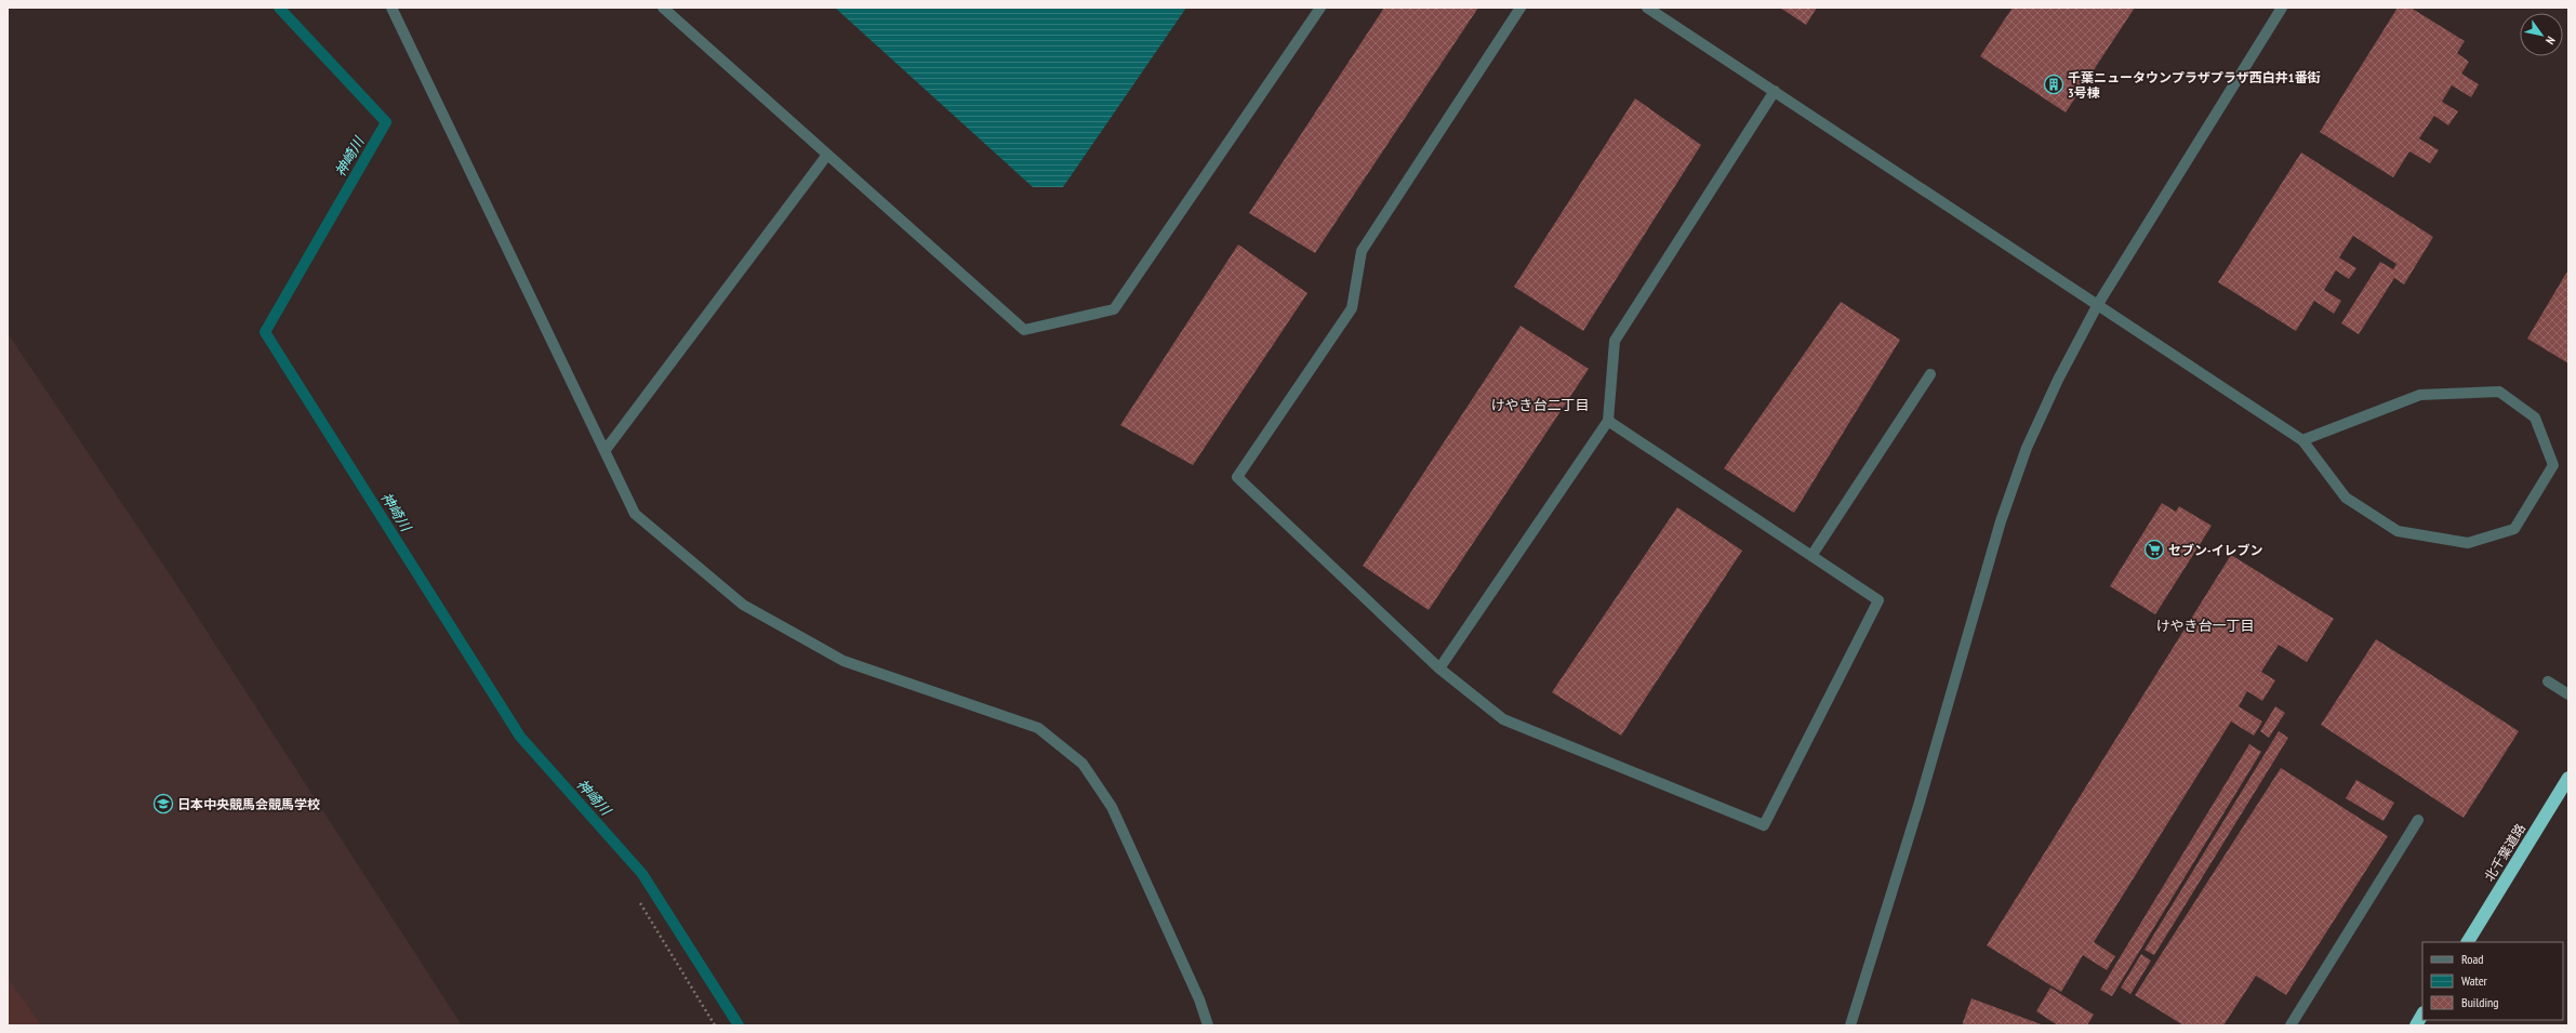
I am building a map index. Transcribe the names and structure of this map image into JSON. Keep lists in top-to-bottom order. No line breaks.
{"streets":{"highway":["北千葉道路"]},"districts":["けやき台二丁目","けやき台一丁目"],"water":["神崎川"],"places":{"building":["千葉ニュータウンプラザプラザ西白井1番街 3号棟"],"supermarket":["セブン-イレブン"],"school or university":["日本中央競馬会競馬学校"]},"legend":["Road","Water","Building"],"north":"bottom right"}
